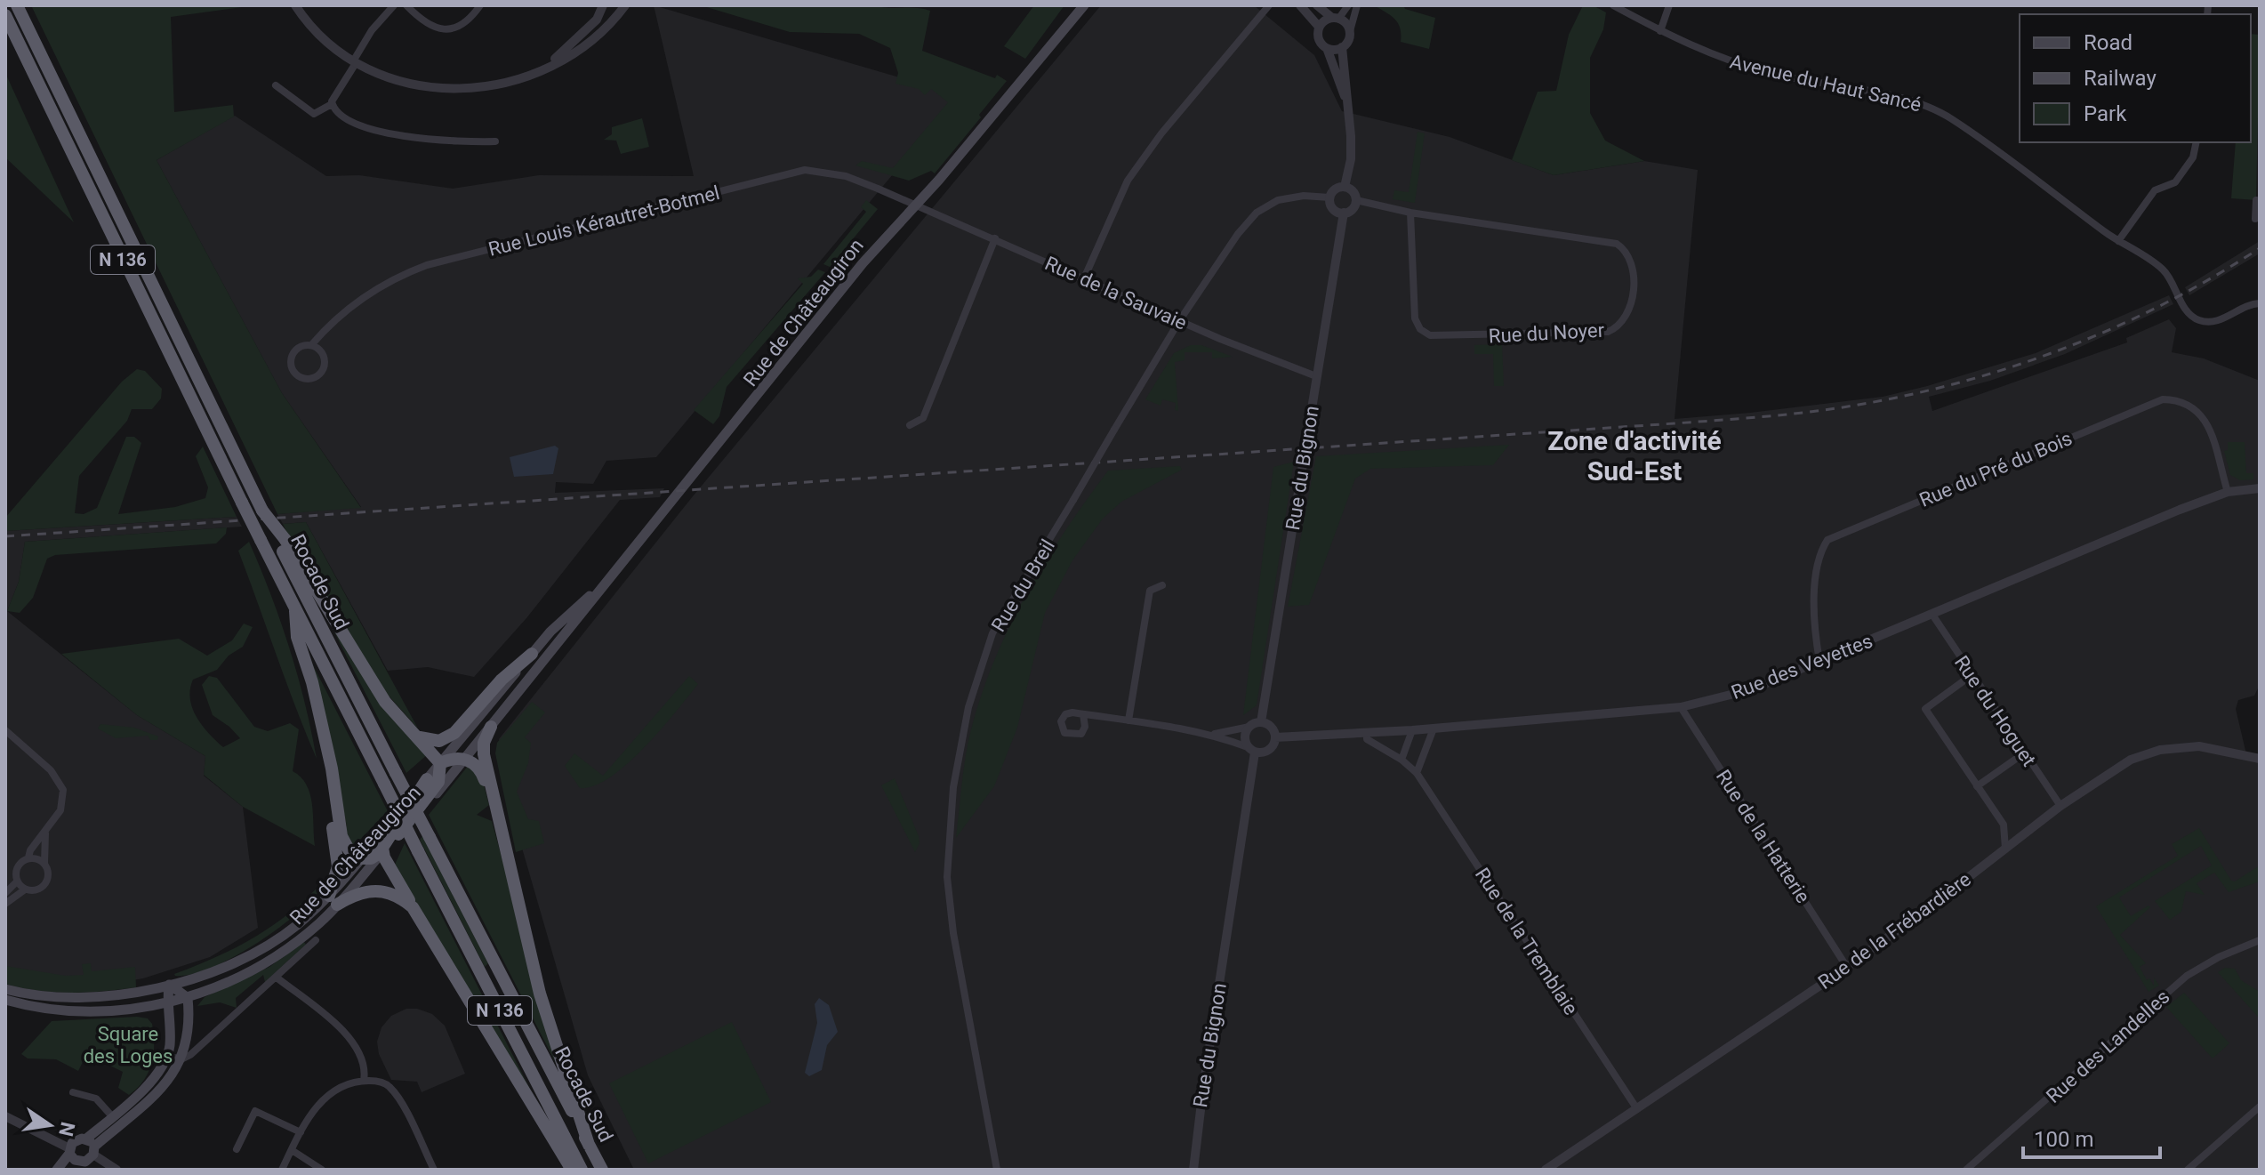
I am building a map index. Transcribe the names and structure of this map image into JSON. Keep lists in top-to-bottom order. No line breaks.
{"streets":{"highway":["N 136","Rocade Sud"],"main road":["Rue de Châteaugiron"],"street":["Avenue du Haut Sancé","Rue Louis Kérautret-Botmel","Rue de la Sauvaie","Rue du Noyer","Rue du Bignon","Rue du Pré du Bois","Rue du Breil","Rue des Veyettes","Rue du Hoguet","Rue de la Hatterie","Rue de la Frébardière","Rue de la Tremblaie","Rue des Landelles"]},"crossings":[["Rue Louis Kérautret-Botmel","Rue de la Sauvaie"],["Rue Louis Kérautret-Botmel","Rue de Châteaugiron"],["Rue de la Sauvaie","Rue de Châteaugiron"],["Rue de la Sauvaie","Rue du Bignon"],["Rue de la Sauvaie","Rue du Breil"],["Rue du Noyer","Rue du Bignon"],["Rue du Noyer","Rue du Breil"],["Rue du Bignon","Rue du Breil"],["Rue du Bignon","Rue des Veyettes"],["Rue du Pré du Bois","Rue des Veyettes"],["Rue des Veyettes","Rue du Hoguet"],["Rue des Veyettes","Rue de la Hatterie"],["Rue des Veyettes","Rue de la Tremblaie"],["Rue du Hoguet","Rue de la Frébardière"],["Rue de la Hatterie","Rue de la Frébardière"],["Rue de la Frébardière","Rue de la Tremblaie"]],"districts":["Zone d'activité Sud-Est"],"parks":["Square des Loges"],"legend":["Road","Railway","Park"],"scale_bar":"100 m","north":"right"}
